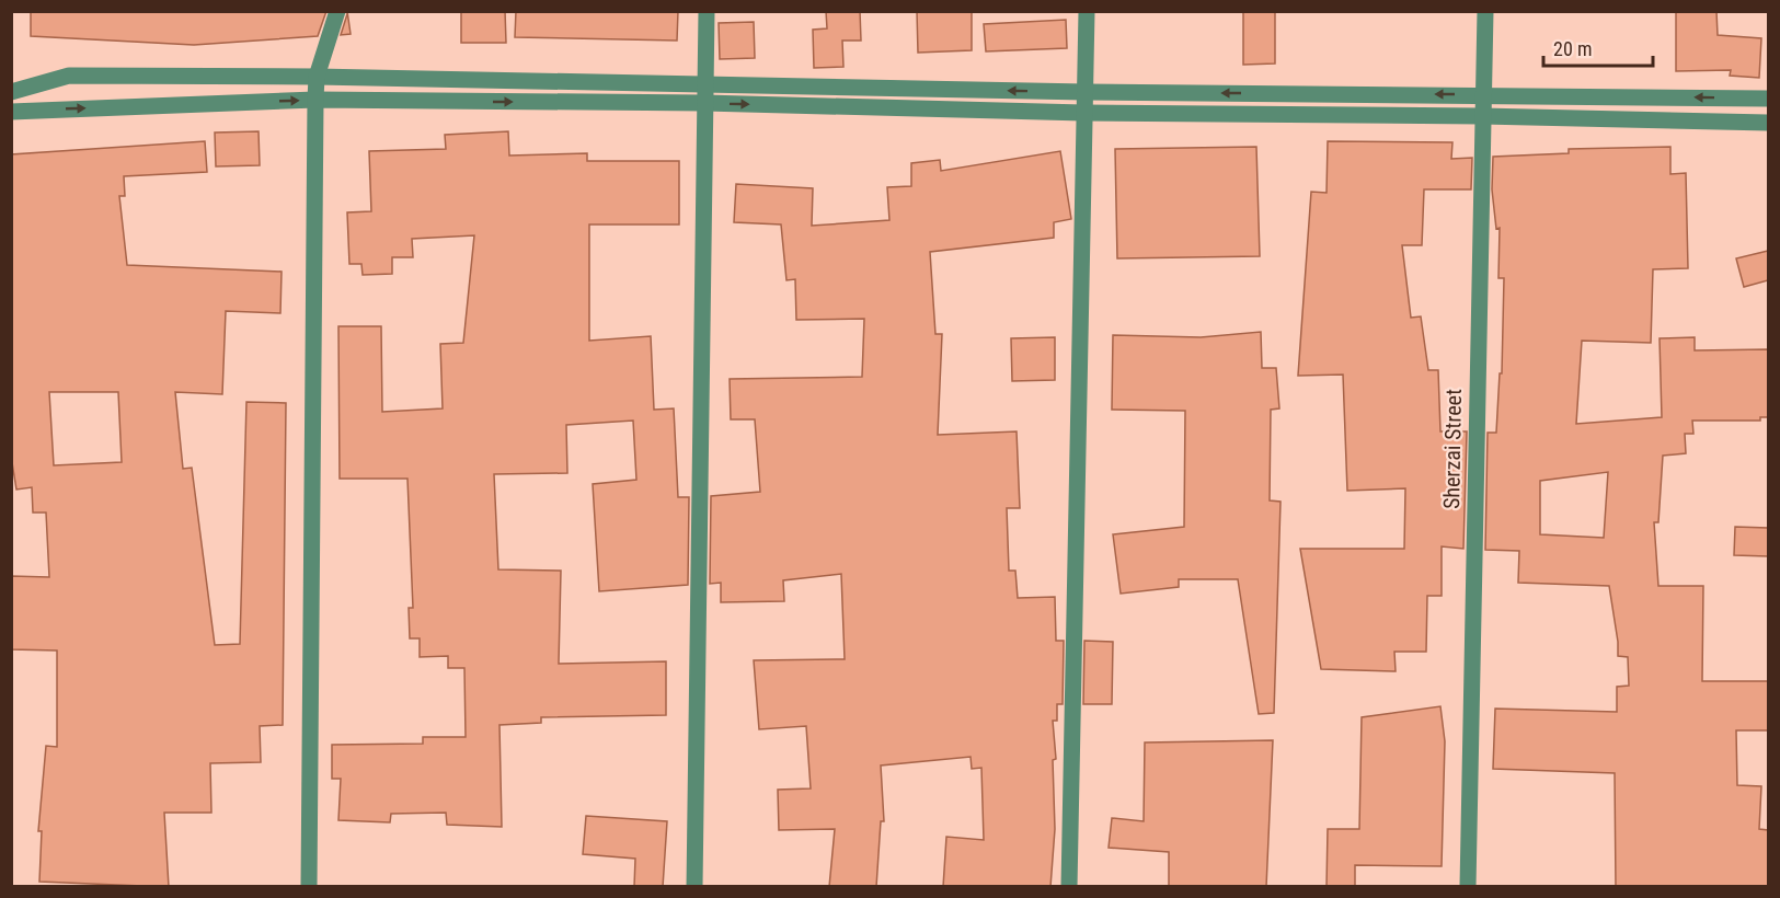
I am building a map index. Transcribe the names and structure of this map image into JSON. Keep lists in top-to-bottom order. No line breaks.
{"streets":{"street":["Sherzai Street"]},"scale_bar":"20 m"}
